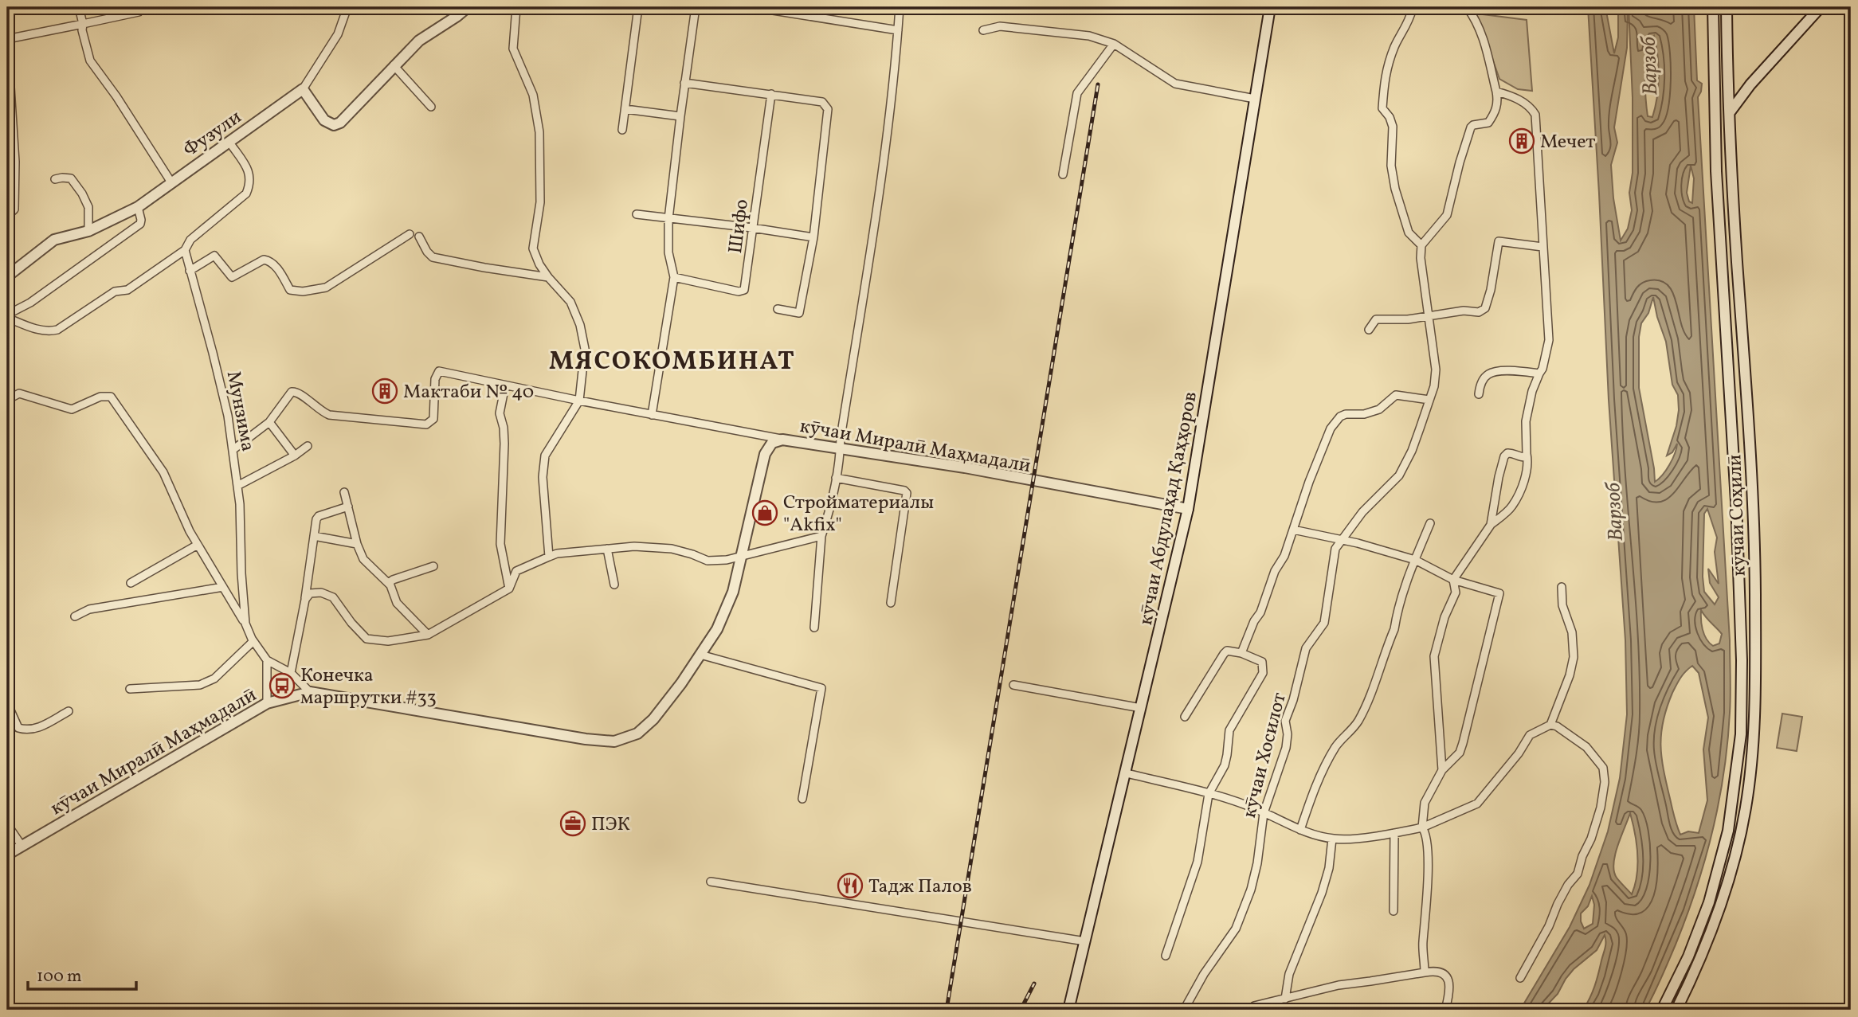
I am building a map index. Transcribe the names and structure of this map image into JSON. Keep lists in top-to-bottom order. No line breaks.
{"streets":{"main road":["Фузули","кӯчаи Миралӣ Маҳмадалӣ","кӯчаи Абдулаҳад Қаҳҳоров","кӯчаи Соҳилӣ"],"street":["Шифо","Мунзима","кӯчаи Хосилот"]},"crossings":[["Мунзима","кӯчаи Миралӣ Маҳмадалӣ"],["кӯчаи Миралӣ Маҳмадалӣ","кӯчаи Абдулаҳад Қаҳҳоров"]],"districts":["МЯСОКОМБИНАТ"],"water":["Варзоб"],"places":{"building":["Мечет","Мактаби № 40"],"shop":["Стройматериалы \"Akfix\""],"bus stop":["Конечка маршрутки #33"],"office":["ПЭК"],"restaurant":["Тадж Палов"]},"scale_bar":"100 m"}
